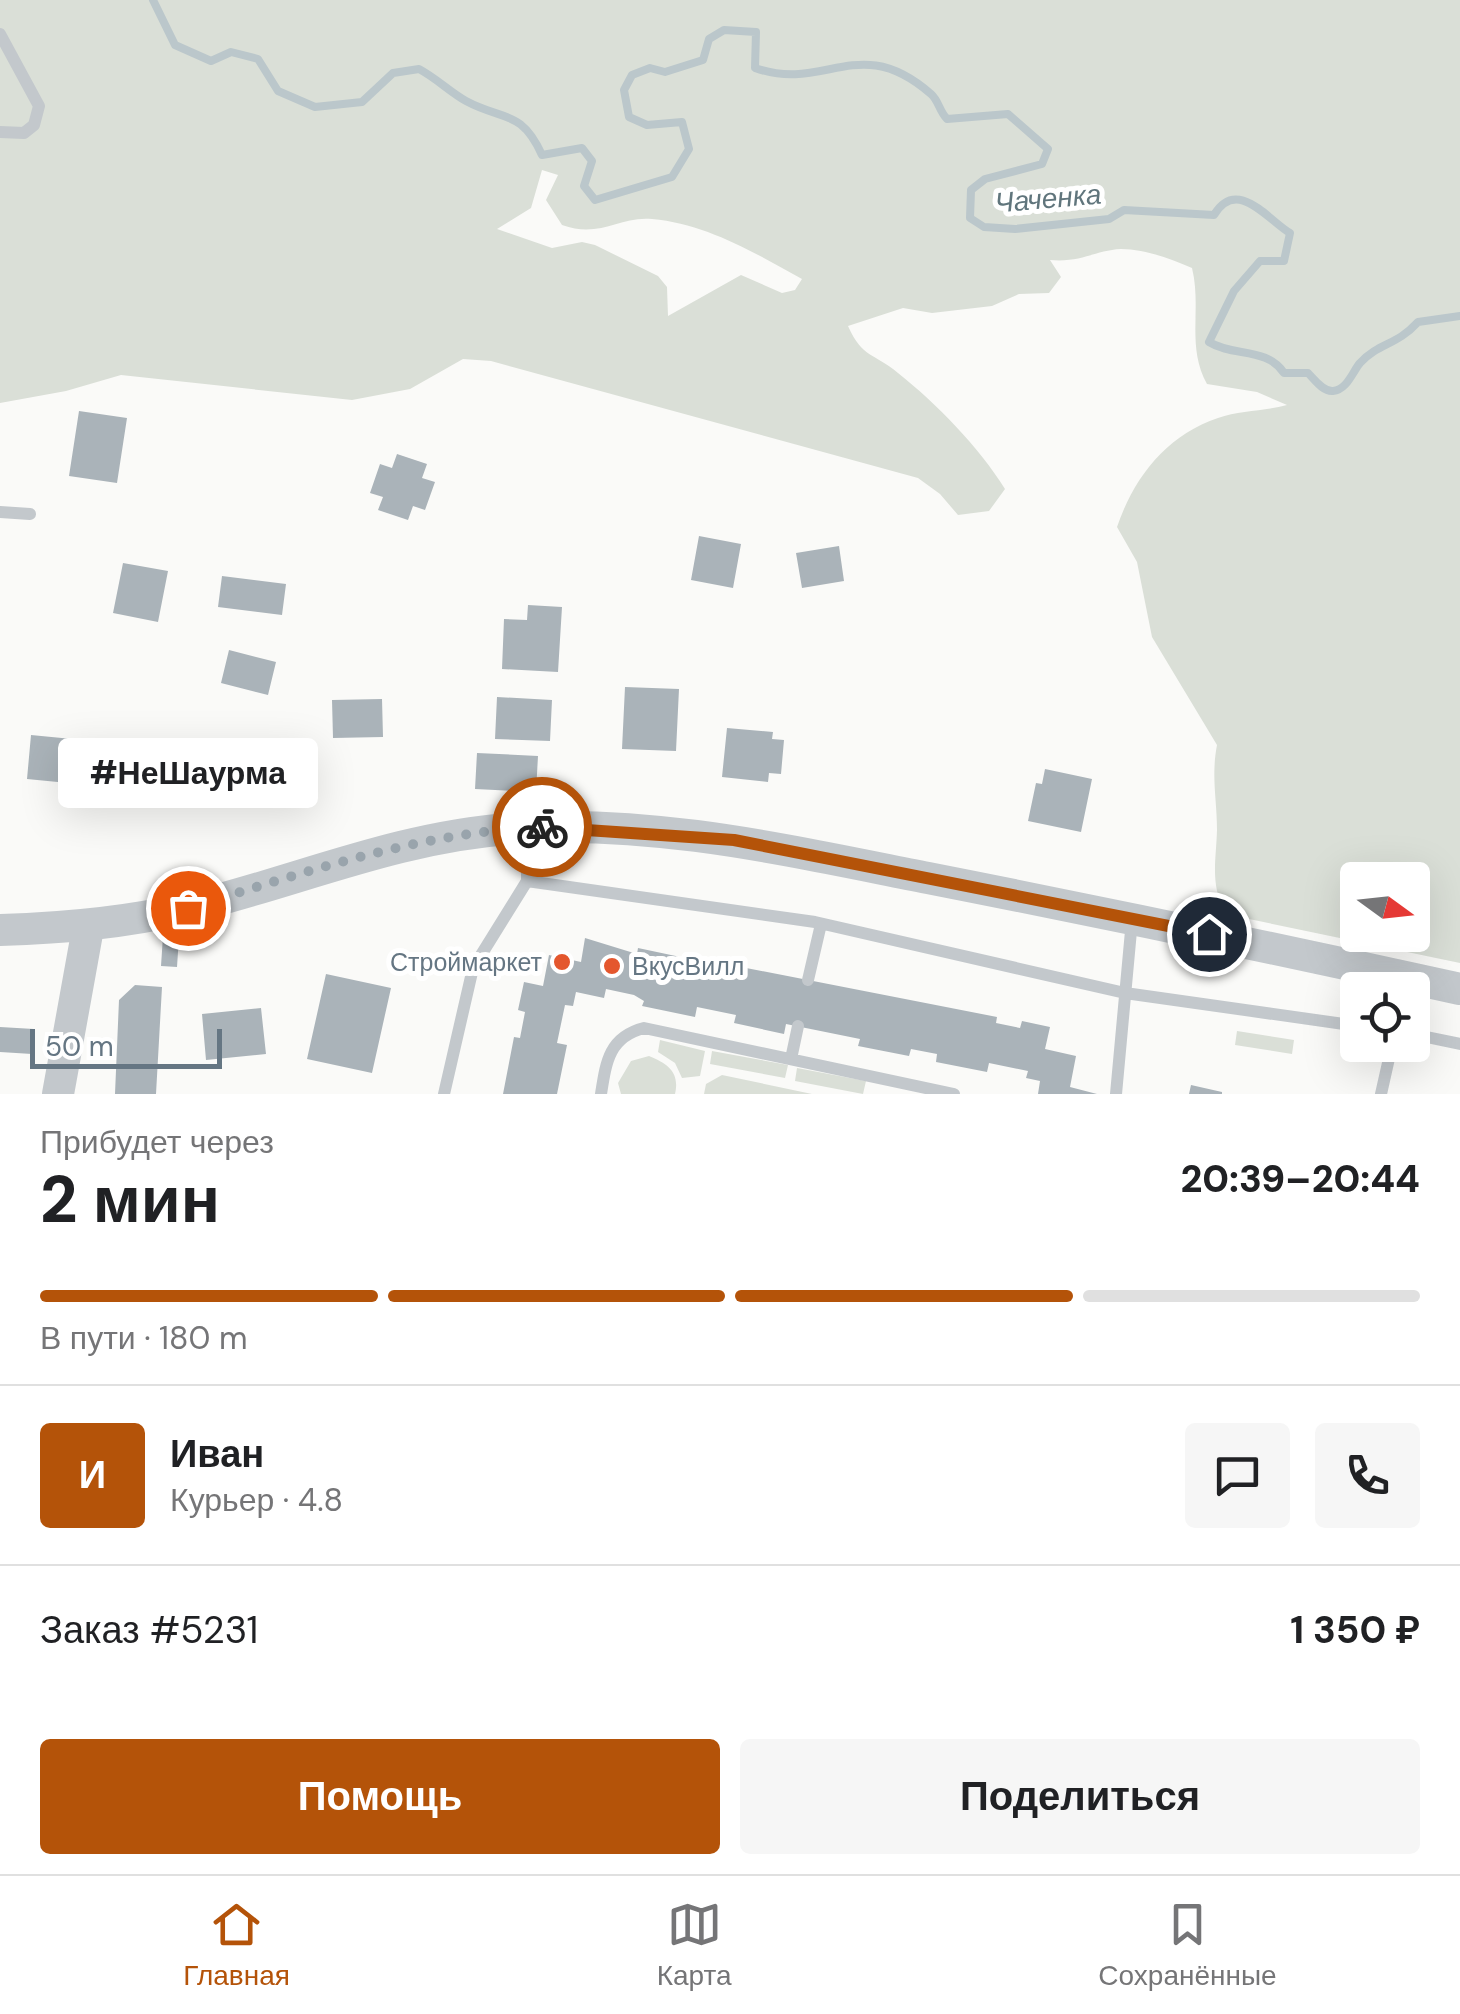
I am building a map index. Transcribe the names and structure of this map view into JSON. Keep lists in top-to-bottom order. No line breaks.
{"water":["Чаченка"],"places":["#НеШаурма","Строймаркет","ВкусВилл"],"scale_bar":"50 m","north":"right","page":{"bubble":"#НеШаурма","scale":"50 m","heading":["2 мин","Прибудет через","20:39–20:44"],"panel":["Иван","Курьер · 4.8","Заказ #5231","1 350 ₽"],"bar":"В пути · 180 m","round":"И","buttons":["Помощь","Поделиться"],"tabs":["Главная","Карта","Сохранённые"]}}
